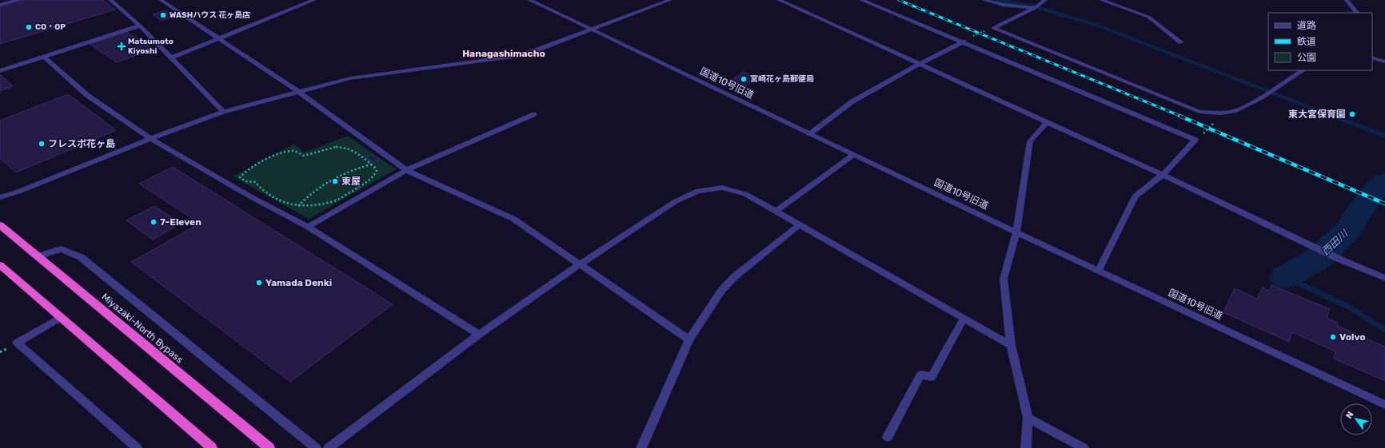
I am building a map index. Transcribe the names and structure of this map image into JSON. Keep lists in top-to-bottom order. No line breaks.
{"streets":{"highway":["Miyazaki-North Bypass"],"street":["国道10号旧道"]},"districts":["Hanagashimacho"],"water":["西田川"],"places":{"other":["WASHハウス 花ヶ島店","CO・OP","宮崎花ヶ島郵便局","東大宮保育園","フレスポ花ヶ島","東屋","7-Eleven","Yamada Denki","Volvo"],"health":["Matsumoto Kiyoshi"]},"legend":["道路","鉄道","公園"],"north":"top left"}
